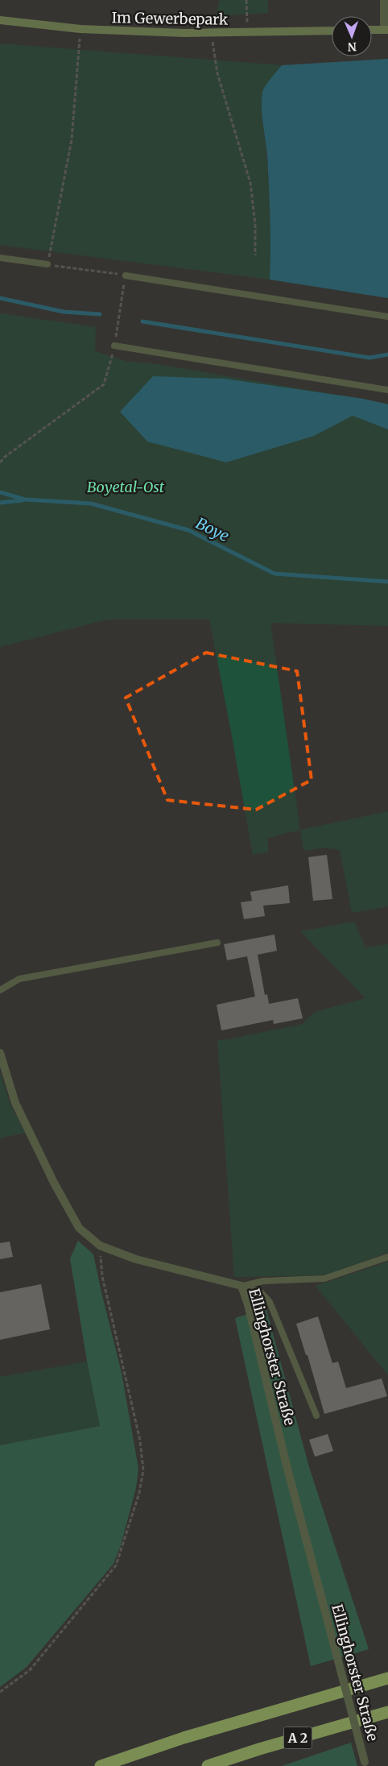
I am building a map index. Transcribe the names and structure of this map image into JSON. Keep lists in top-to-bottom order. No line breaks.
{"streets":{"highway":["A 2"],"street":["Im Gewerbepark","Ellinghorster Straße"]},"water":["Boye"],"parks":["Boyetal-Ost"],"north":"bottom"}
